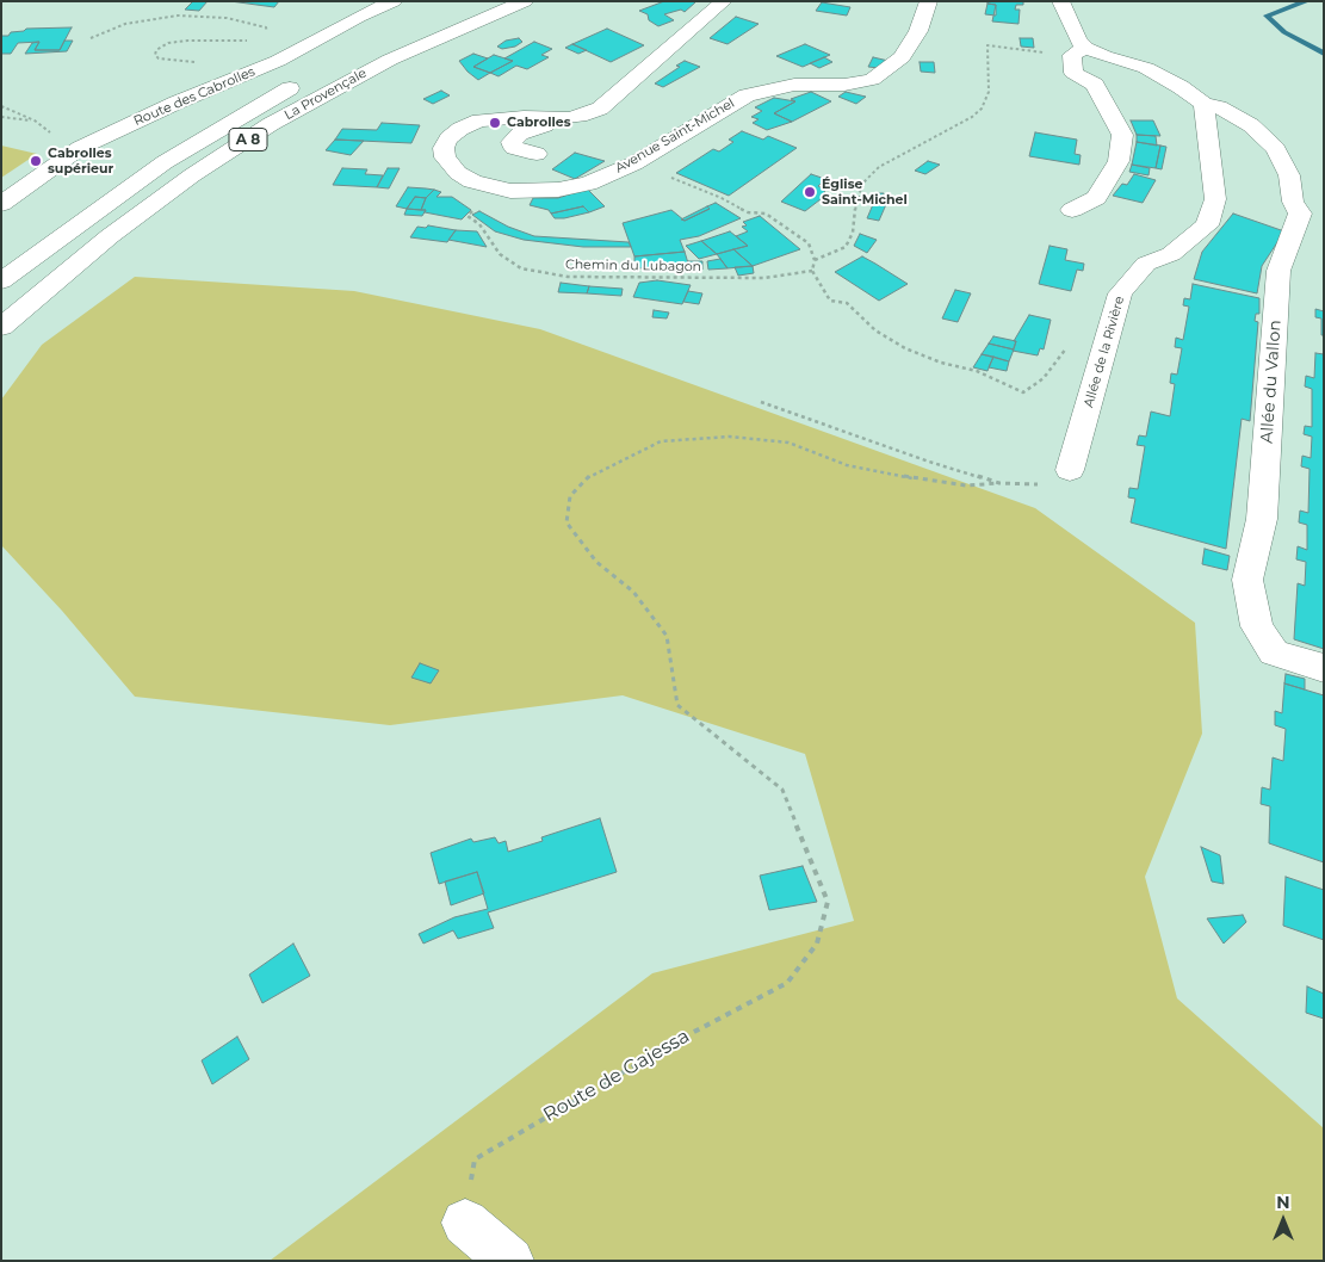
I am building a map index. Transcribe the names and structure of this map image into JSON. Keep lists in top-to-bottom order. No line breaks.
{"streets":{"main road":["La Provençale","Route des Cabrolles","Avenue Saint-Michel","A 8","Allée de la Rivière","Allée du Vallon"],"path":["Chemin du Lubagon","Route de Gajessa"]},"crossings":[["Allée de la Rivière","Allée du Vallon"]],"places":["Cabrolles","Cabrolles supérieur","Église Saint-Michel"],"north":"top"}
